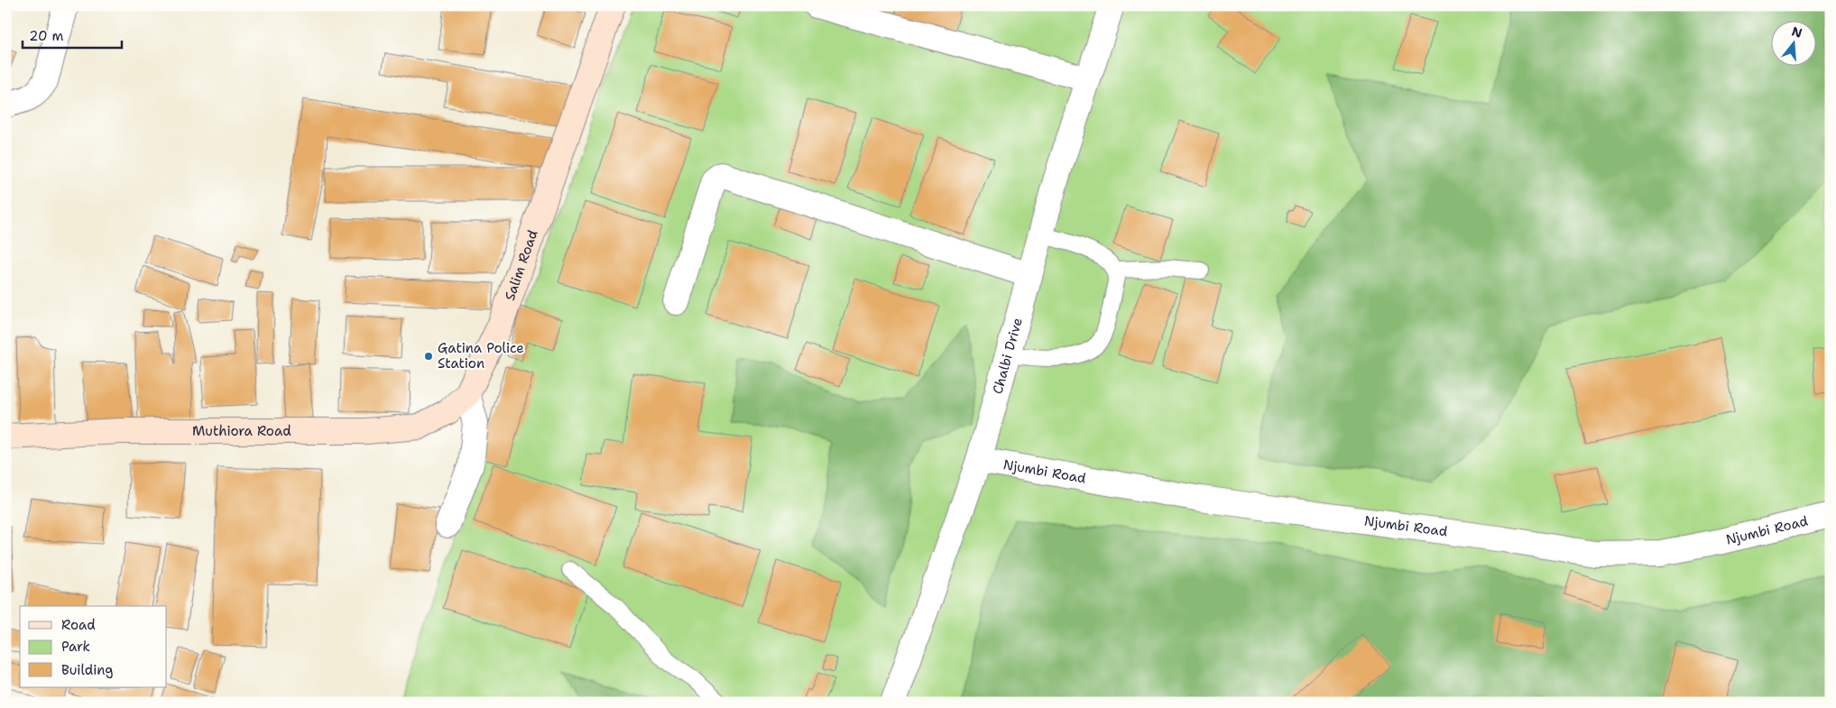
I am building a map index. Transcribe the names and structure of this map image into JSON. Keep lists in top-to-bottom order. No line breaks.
{"streets":{"street":["Salim Road","Chalbi Drive","Muthiora Road","Njumbi Road"]},"crossings":[["Salim Road","Muthiora Road"],["Chalbi Drive","Njumbi Road"]],"places":["Gatina Police Station"],"legend":["Road","Park","Building"],"scale_bar":"20 m","north":"top"}
